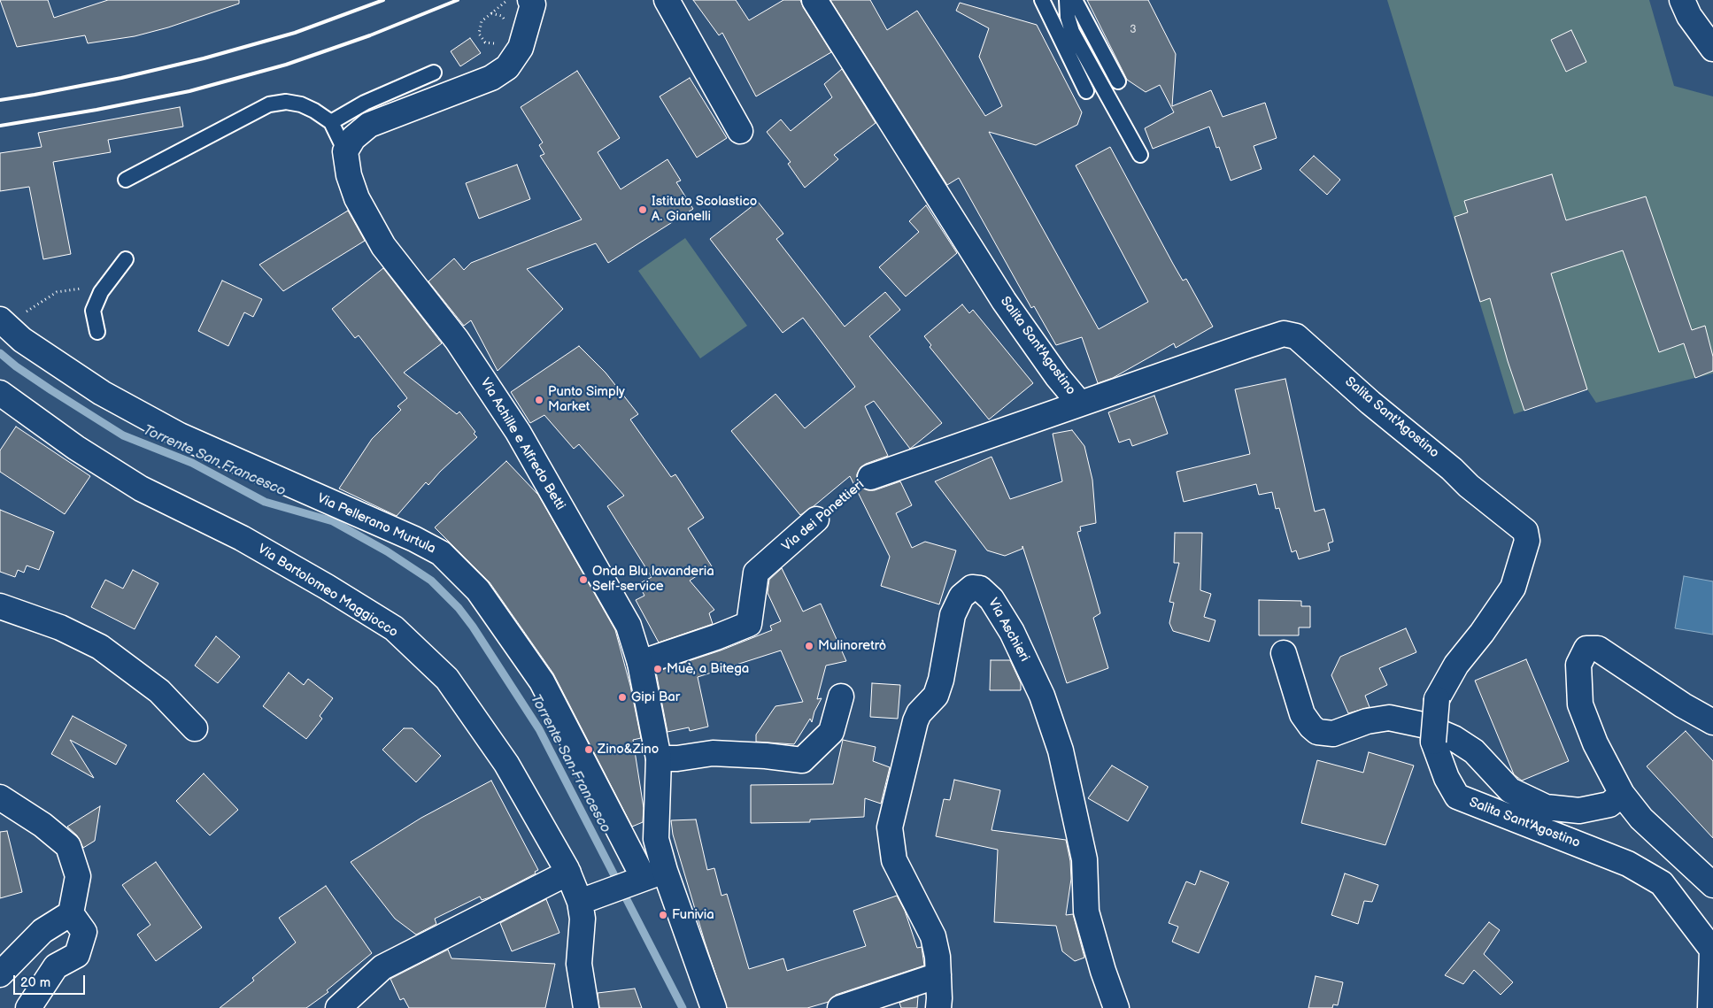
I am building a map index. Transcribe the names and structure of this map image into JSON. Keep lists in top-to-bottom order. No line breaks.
{"streets":{"street":["Salita Sant'Agostino","Via Achille e Alfredo Betti","Via dei Panettieri","Via Pellerano Murtula","Via Bartolomeo Maggiocco","Via Aschieri"]},"crossings":[["Salita Sant'Agostino","Via dei Panettieri"],["Via Achille e Alfredo Betti","Via dei Panettieri"],["Via Achille e Alfredo Betti","Via Pellerano Murtula"]],"water":["Torrente San Francesco"],"places":["Istituto Scolastico A. Gianelli","Punto Simply Market","Onda Blu lavanderia Self-service","Mulinoretrò","Muè, a Bitega","Gipi Bar","Zino&Zino","Funivia"],"house_numbers":["3"],"scale_bar":"20 m"}
